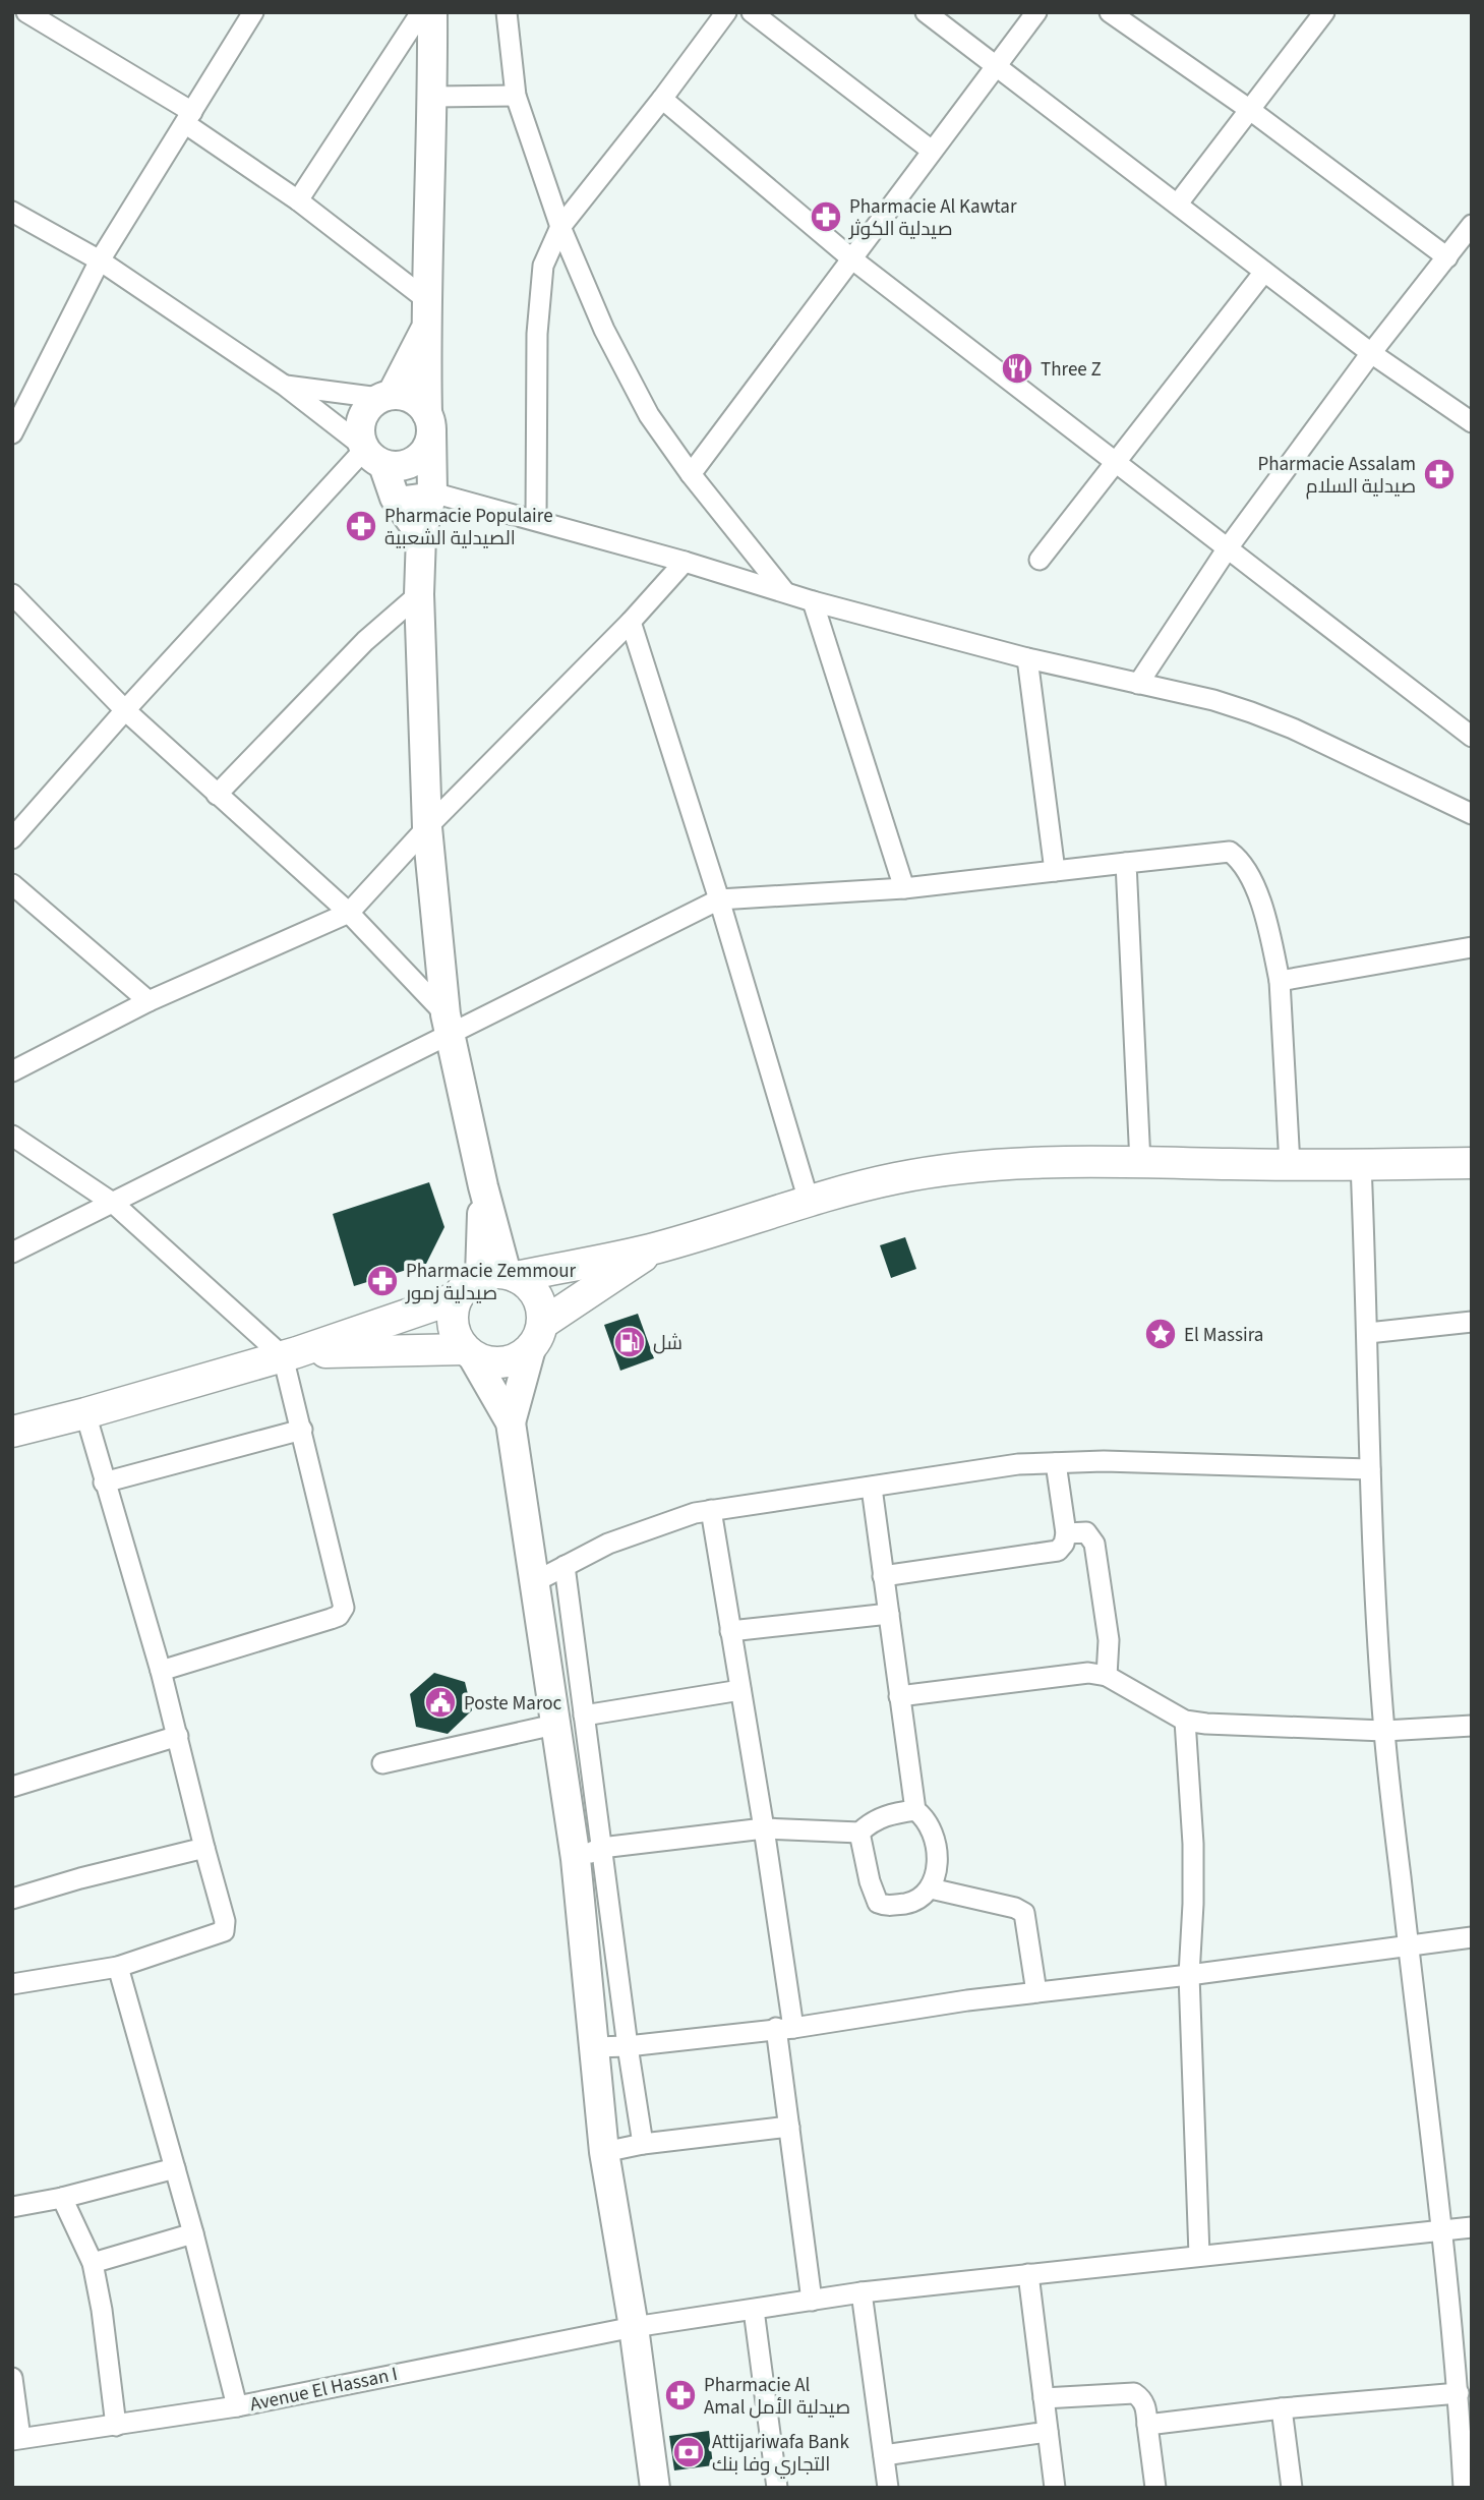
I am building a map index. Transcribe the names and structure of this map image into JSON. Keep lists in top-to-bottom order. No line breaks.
{"streets":{"street":["Avenue El Hassan I"]},"places":{"pharmacy":["Pharmacie Al Kawtar صيدلية الكوثر","Pharmacie Assalam صيدلية السلام","Pharmacie Populaire الصيدلية الشعبية","Pharmacie Zemmour صيدلية زمور","Pharmacie Al Amal صيدلية الأمل"],"restaurant":["Three Z"],"place":["El Massira"],"fuel station":["شل"],"public building":["Poste Maroc"],"bank":["Attijariwafa Bank التجاري وفا بنك"]}}
